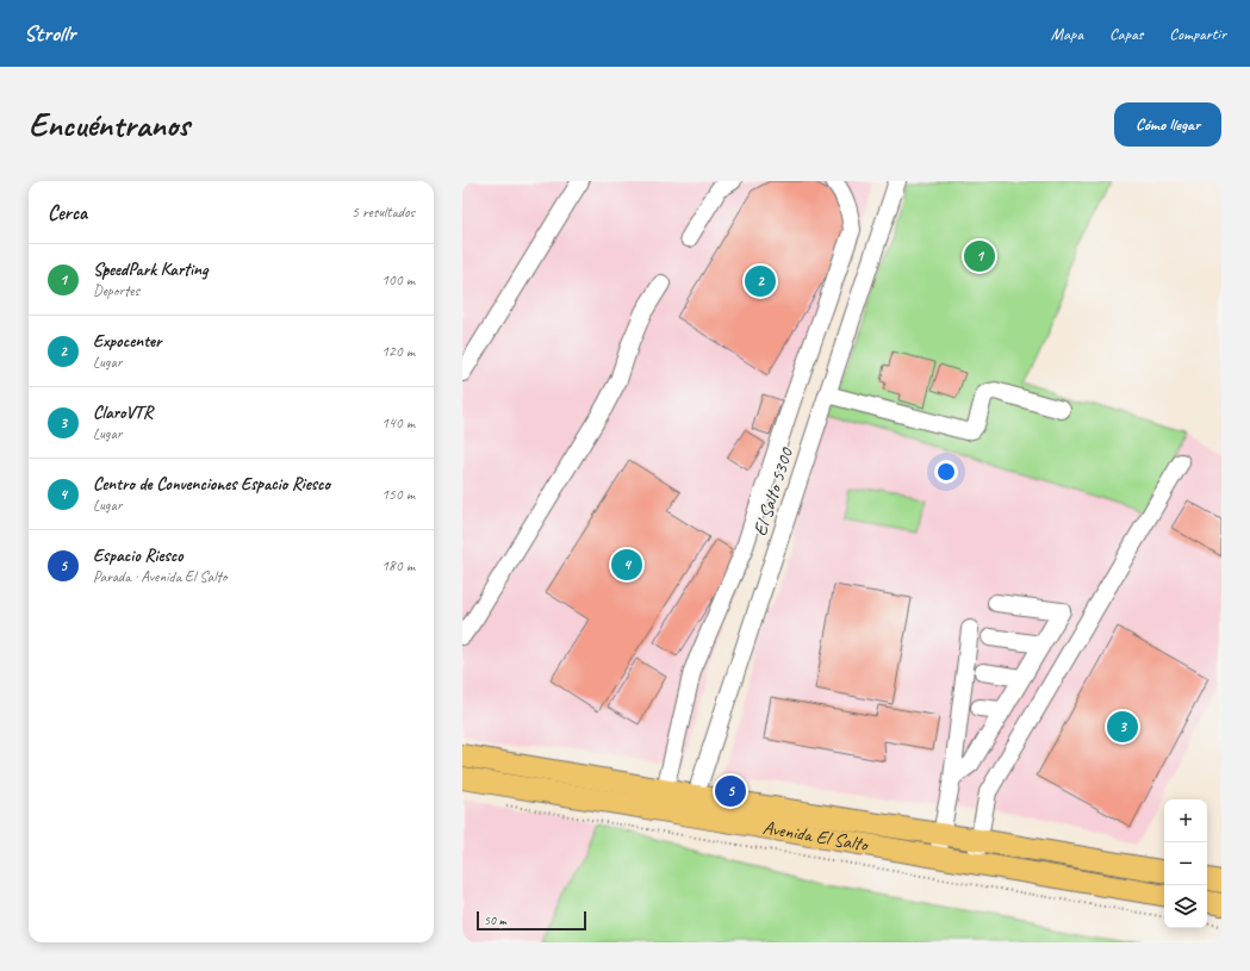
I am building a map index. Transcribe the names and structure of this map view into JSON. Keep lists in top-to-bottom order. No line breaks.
{"streets":{"main road":["Avenida El Salto"],"lane":["El Salto 5300"]},"crossings":[["El Salto 5300","Avenida El Salto"]],"scale_bar":"50 m","page":{"header":"Strollr","nav":["Mapa","Capas","Compartir"],"buttons":"Cómo llegar","title":"Encuéntranos","heading":["Cerca","5 resultados"],"pins":["1","2","4","3","5"],"list":[{"mark":"1","name":"SpeedPark Karting","note":"Deportes","value":"100 m"},{"mark":"2","name":"Expocenter","note":"Lugar","value":"120 m"},{"mark":"3","name":"ClaroVTR","note":"Lugar","value":"140 m"},{"mark":"4","name":"Centro de Convenciones Espacio Riesco","note":"Lugar","value":"150 m"},{"mark":"5","name":"Espacio Riesco","note":"Parada · Avenida El Salto","value":"180 m"}],"map_buttons":["+","−"],"scale":"50 m"}}
